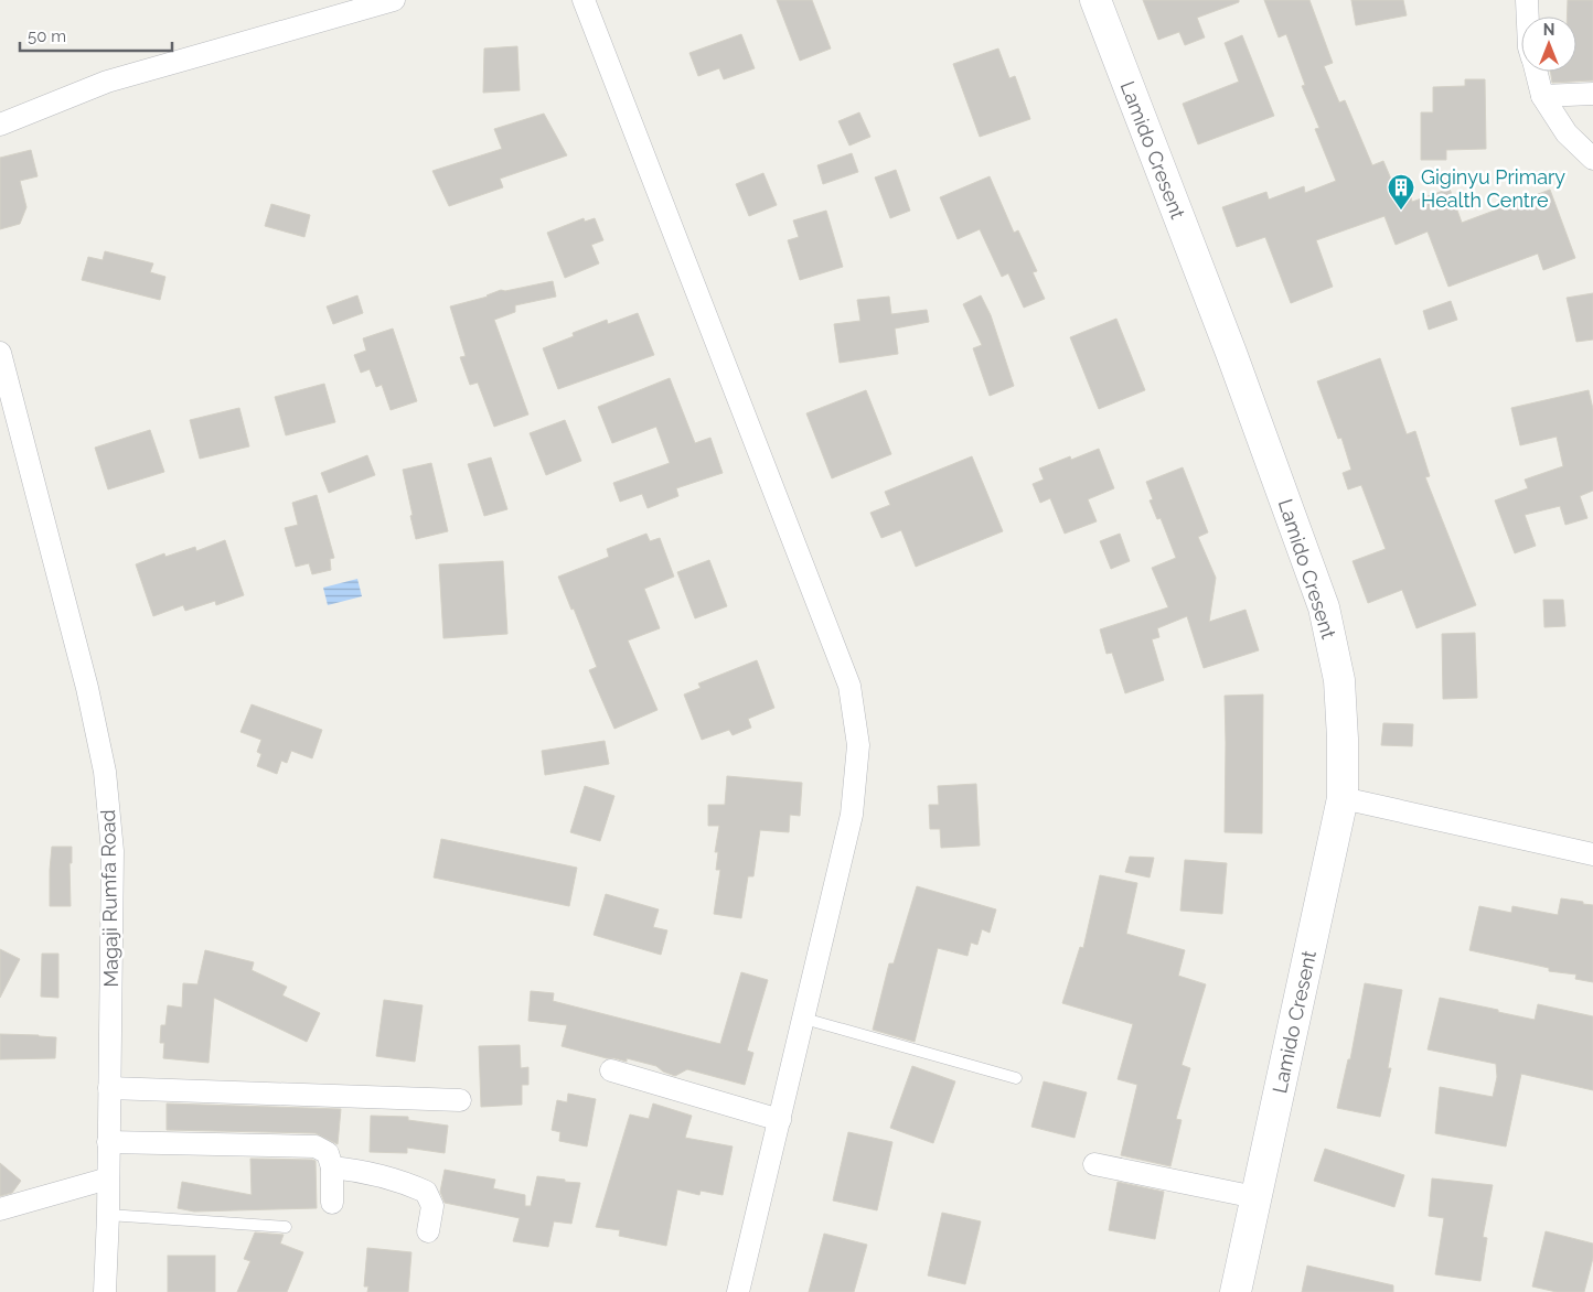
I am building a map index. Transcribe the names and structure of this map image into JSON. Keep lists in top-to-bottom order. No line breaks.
{"streets":{"street":["Lamido Cresent","Magaji Rumfa Road"]},"places":{"building":["Giginyu Primary Health Centre"]},"scale_bar":"50 m","north":"top"}
